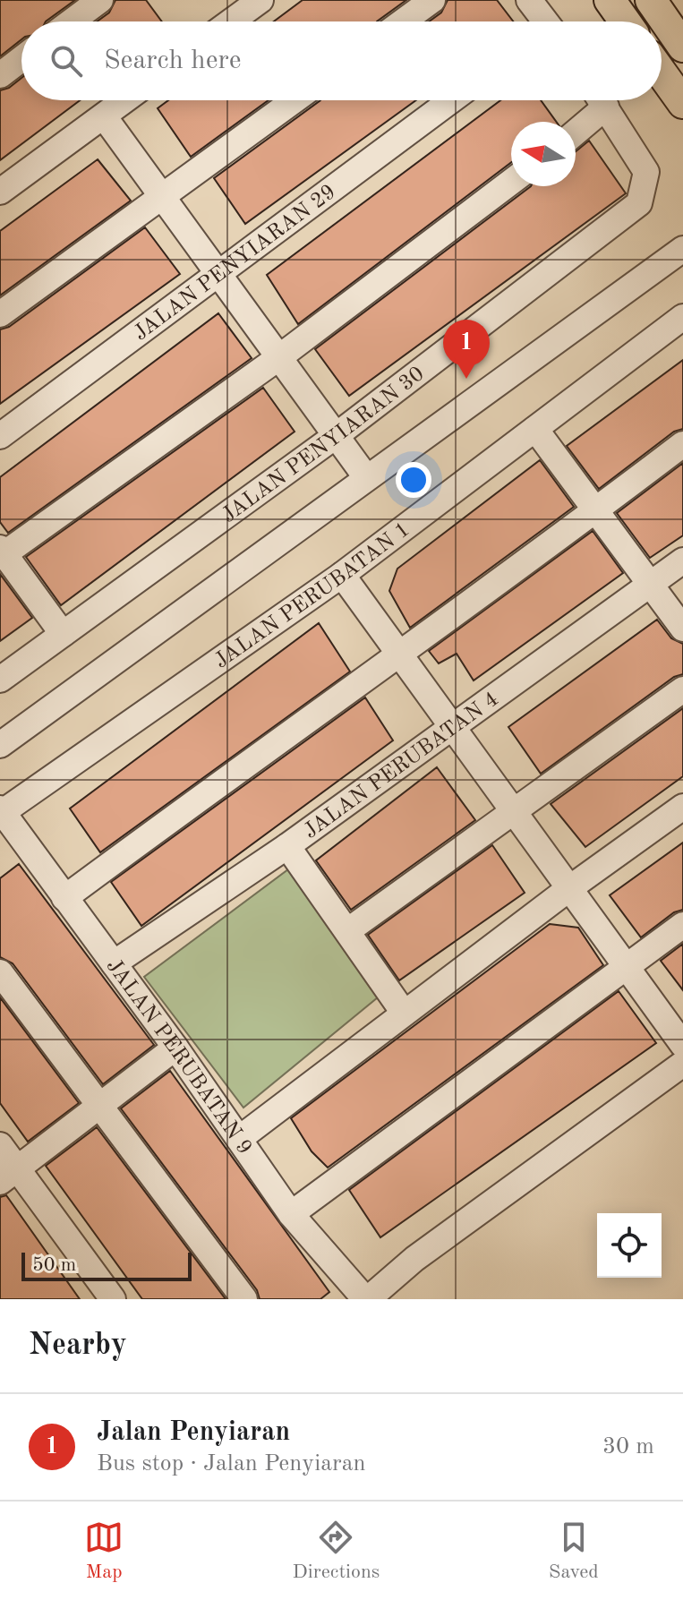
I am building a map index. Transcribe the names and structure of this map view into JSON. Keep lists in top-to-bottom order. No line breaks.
{"streets":{"street":["JALAN PENYIARAN 29","JALAN PENYIARAN 30","JALAN PERUBATAN 1","JALAN PERUBATAN 4","JALAN PERUBATAN 9"]},"crossings":[["JALAN PERUBATAN 1","JALAN PERUBATAN 9"],["JALAN PERUBATAN 4","JALAN PERUBATAN 9"]],"scale_bar":"50 m","north":"left","page":{"search":"Search here","pins":"1","scale":"50 m","heading":"Nearby","list":[{"mark":"1","name":"Jalan Penyiaran","note":"Bus stop · Jalan Penyiaran","value":"30 m"}],"nav":["Map","Directions","Saved"]}}
